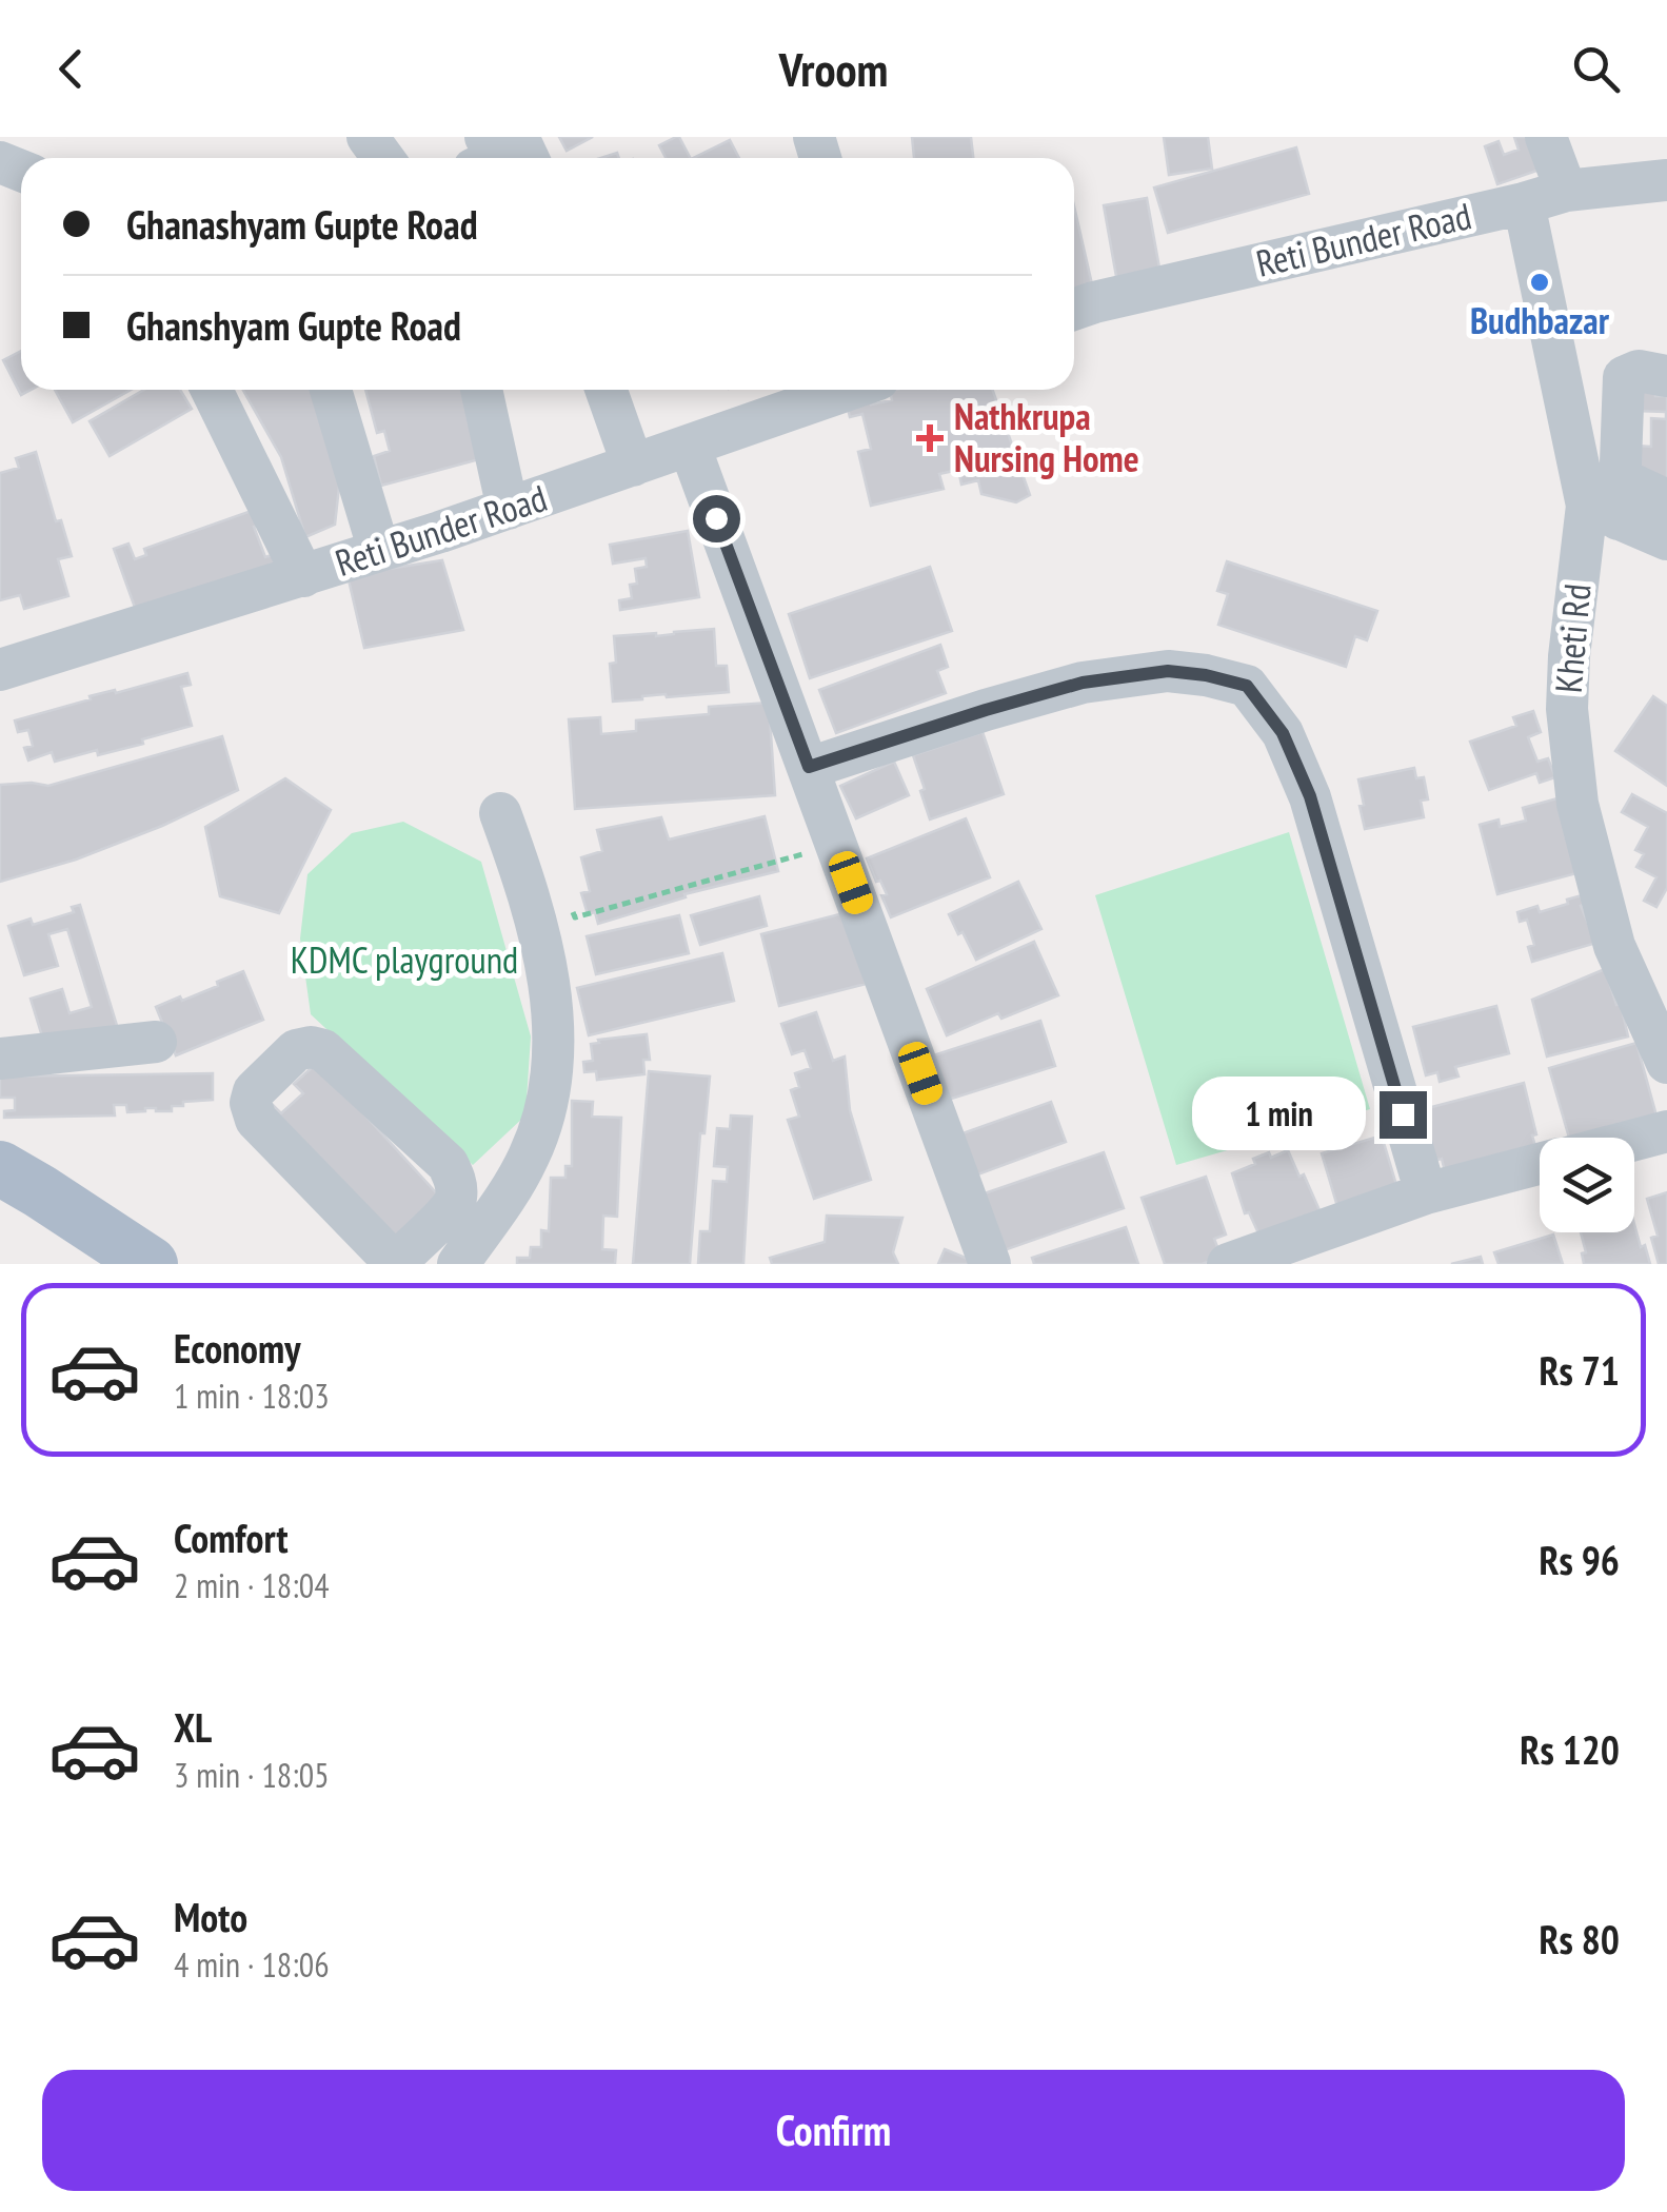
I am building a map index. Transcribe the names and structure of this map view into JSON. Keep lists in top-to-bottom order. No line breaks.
{"streets":{"street":["Reti Bunder Road","Kheti Rd"]},"crossings":[["Reti Bunder Road","Kheti Rd"]],"parks":["KDMC playground"],"places":{"other":["Budhbazar"],"health":["Nathkrupa Nursing Home"]},"page":{"header":"Vroom","banner":["Ghanashyam Gupte Road","Ghanshyam Gupte Road"],"bubble":"1 min","list":[{"name":"Economy","note":"1 min · 18:03","value":"Rs 71"},{"name":"Comfort","note":"2 min · 18:04","value":"Rs 96"},{"name":"XL","note":"3 min · 18:05","value":"Rs 120"},{"name":"Moto","note":"4 min · 18:06","value":"Rs 80"}],"buttons":"Confirm"}}
